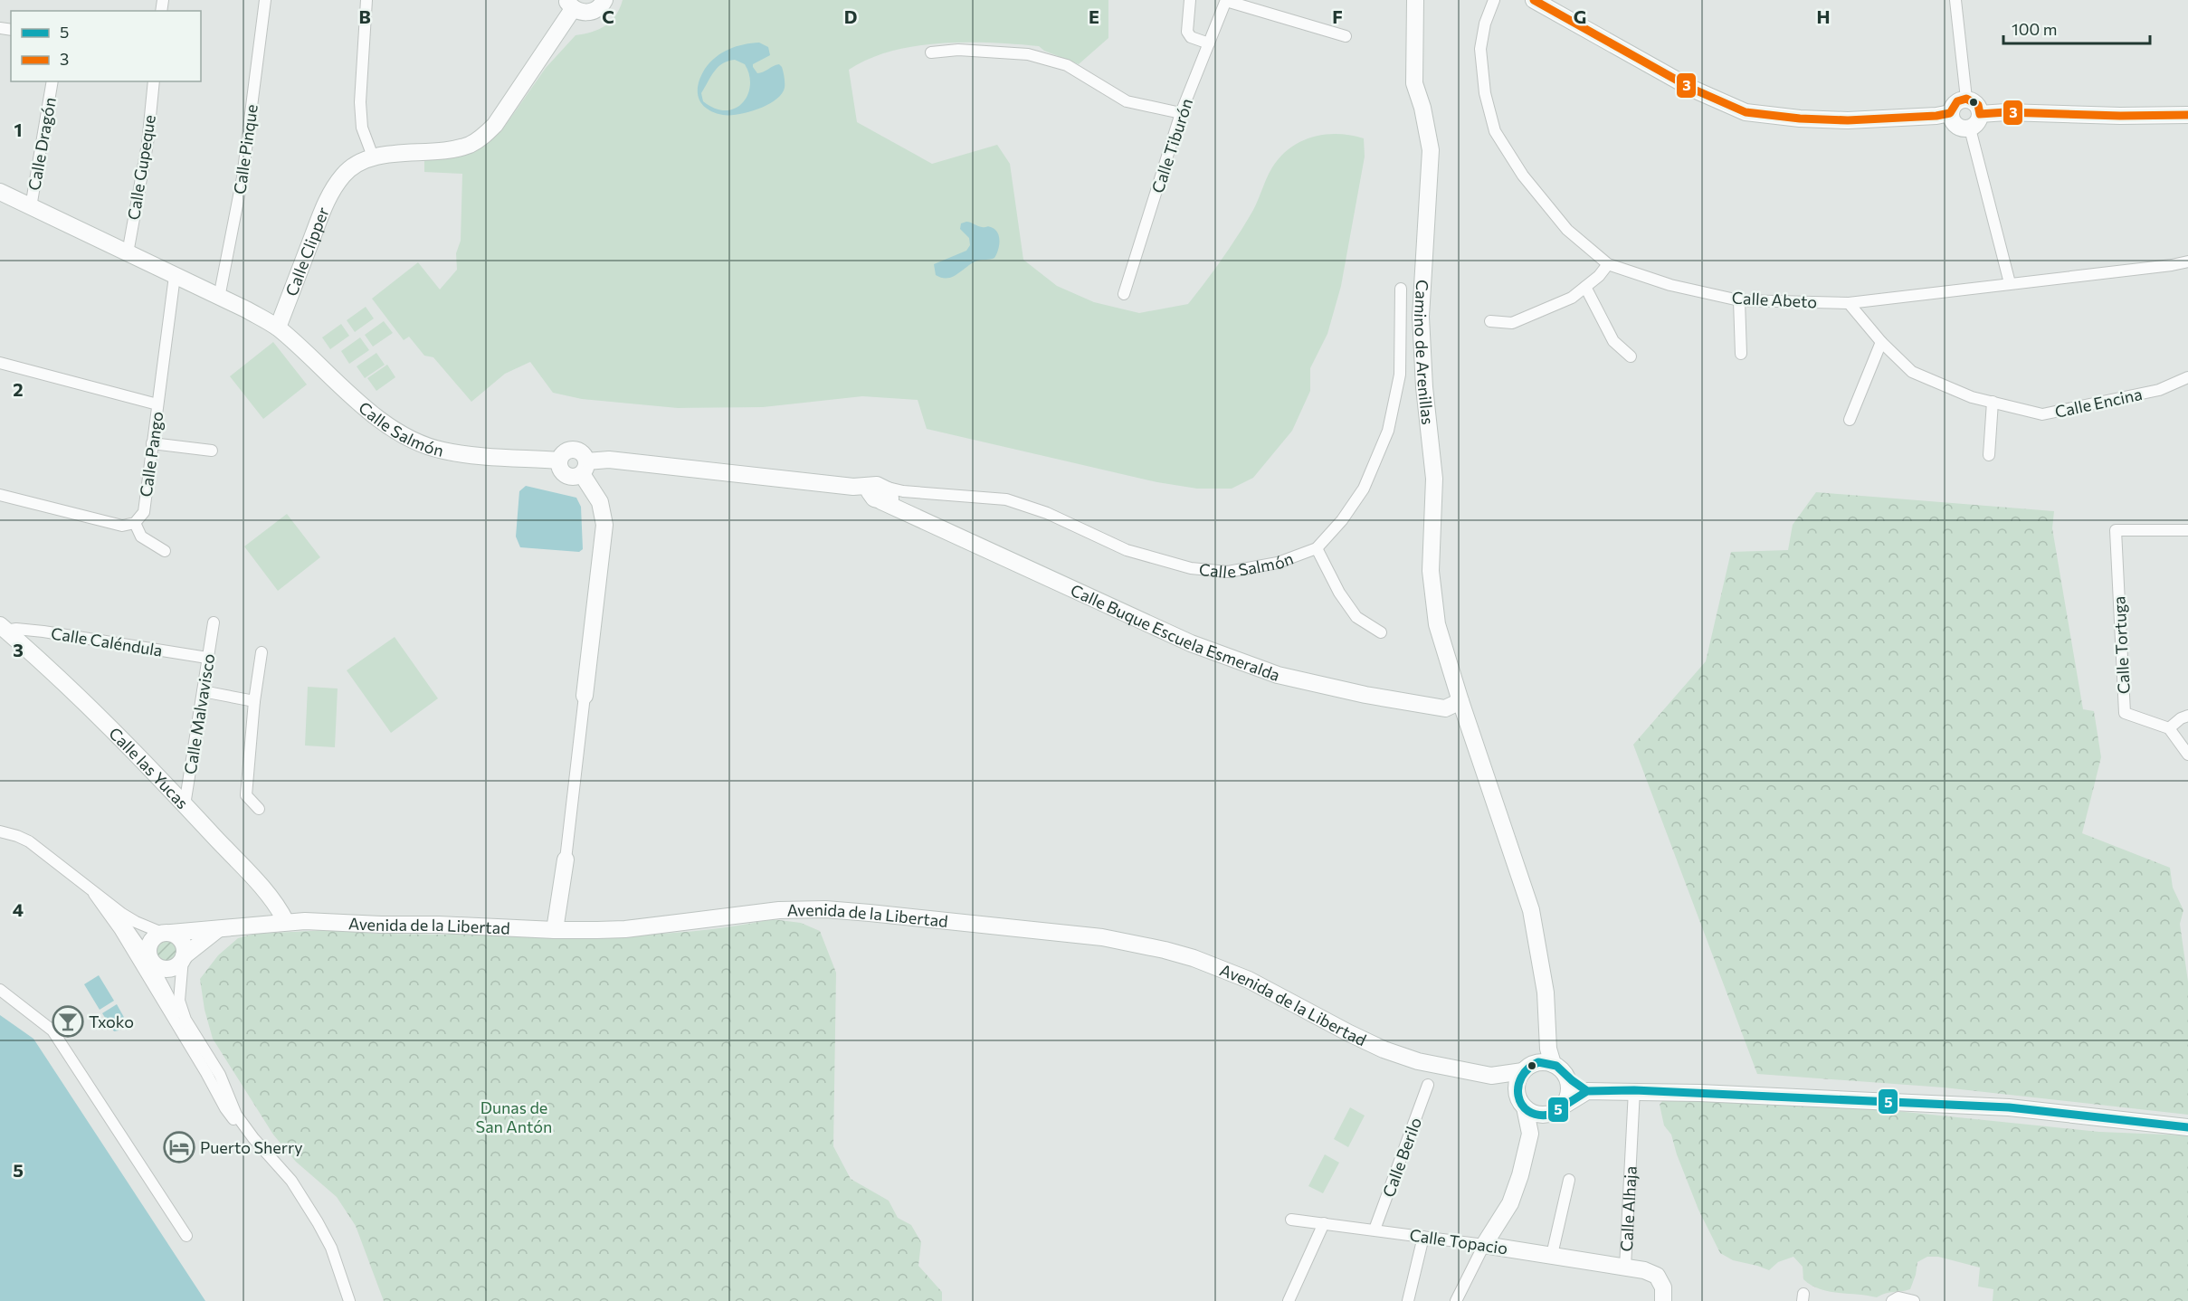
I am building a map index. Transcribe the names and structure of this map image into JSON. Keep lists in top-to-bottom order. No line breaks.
{"streets":{"street":["Calle Dragón","Calle Tiburón","Calle Pinque","Calle Gupeque","Calle Clipper","Calle Abeto","Camino de Arenillas","Calle Encina","Calle Salmón","Calle Pango","Calle Buque Escuela Esmeralda","Calle Caléndula","Calle Tortuga","Calle Malvavisco","Calle las Yucas","Avenida de la Libertad","Calle Berilo","Calle Alhaja","Calle Topacio"]},"crossings":[["Calle Clipper","Calle Salmón"],["Calle Abeto","Calle Encina"],["Camino de Arenillas","Calle Buque Escuela Esmeralda"],["Camino de Arenillas","Avenida de la Libertad"],["Calle Salmón","Calle Buque Escuela Esmeralda"],["Calle Caléndula","Calle Malvavisco"],["Calle Caléndula","Calle las Yucas"],["Calle Malvavisco","Calle las Yucas"],["Calle las Yucas","Avenida de la Libertad"],["Calle Berilo","Calle Topacio"],["Calle Alhaja","Calle Topacio"]],"parks":["Dunas de San Antón"],"places":{"bar":["Txoko"],"hotel":["Puerto Sherry"]},"lines":["transit line 3","transit line 5"],"legend":["5","3"],"scale_bar":"100 m","grid":{"columns":["B","C","D","E","F","G","H"],"rows":["1","2","3","4","5"]}}
